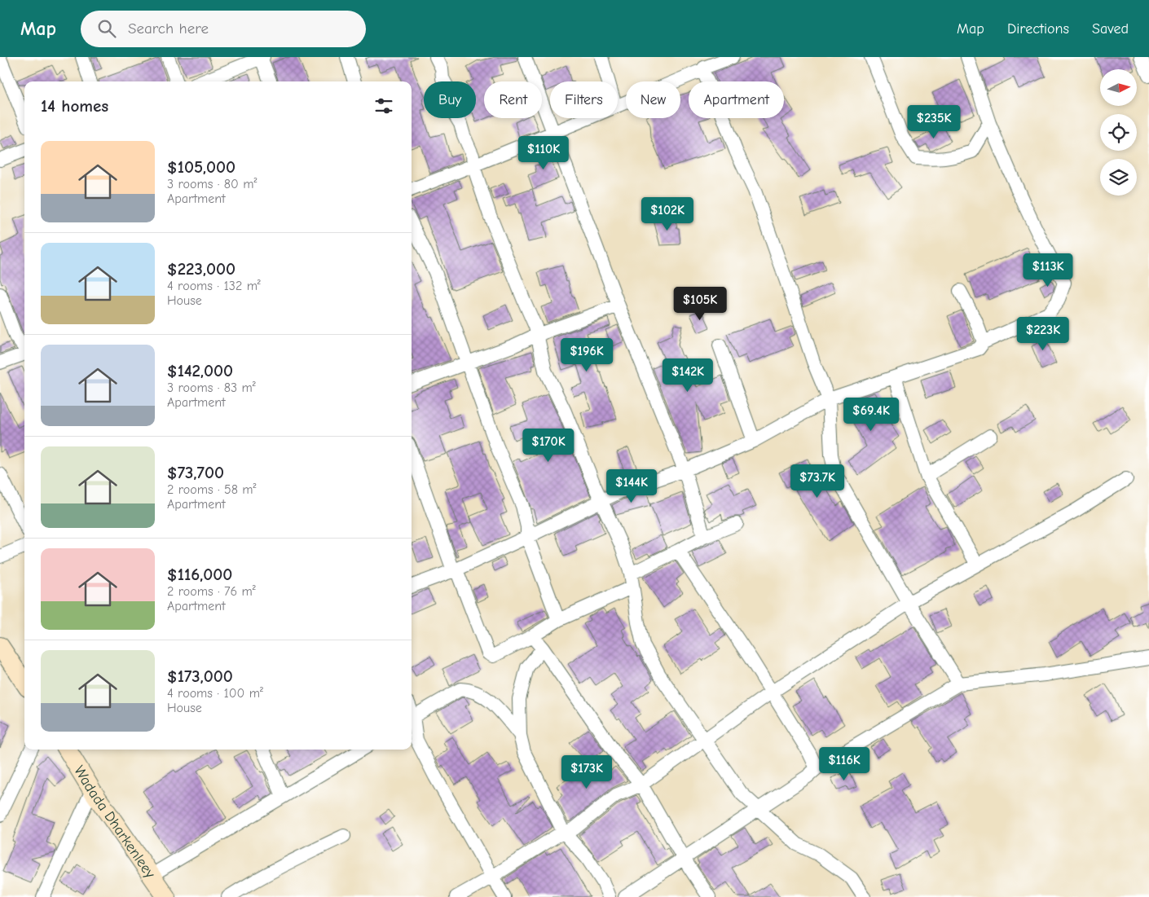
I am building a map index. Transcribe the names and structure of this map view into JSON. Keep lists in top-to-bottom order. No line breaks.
{"streets":{"main road":["Wadada Dharkenleey"]},"north":"right","page":{"header":"Map","search":"Search here","nav":["Map","Directions","Saved"],"chip":["Buy","Rent","Filters","New","Apartment"],"heading":"14 homes","price":["$235K","$110K","$102K","$113K","$105K","$223K","$196K","$142K","$69.4K","$170K","$73.7K","$144K","$116K","$173K"],"list":[{"name":"$105,000","note":"3 rooms · 80 m² · Apartment"},{"name":"$223,000","note":"4 rooms · 132 m² · House"},{"name":"$142,000","note":"3 rooms · 83 m² · Apartment"},{"name":"$73,700","note":"2 rooms · 58 m² · Apartment"},{"name":"$116,000","note":"2 rooms · 76 m² · Apartment"},{"name":"$173,000","note":"4 rooms · 100 m² · House"}]}}
